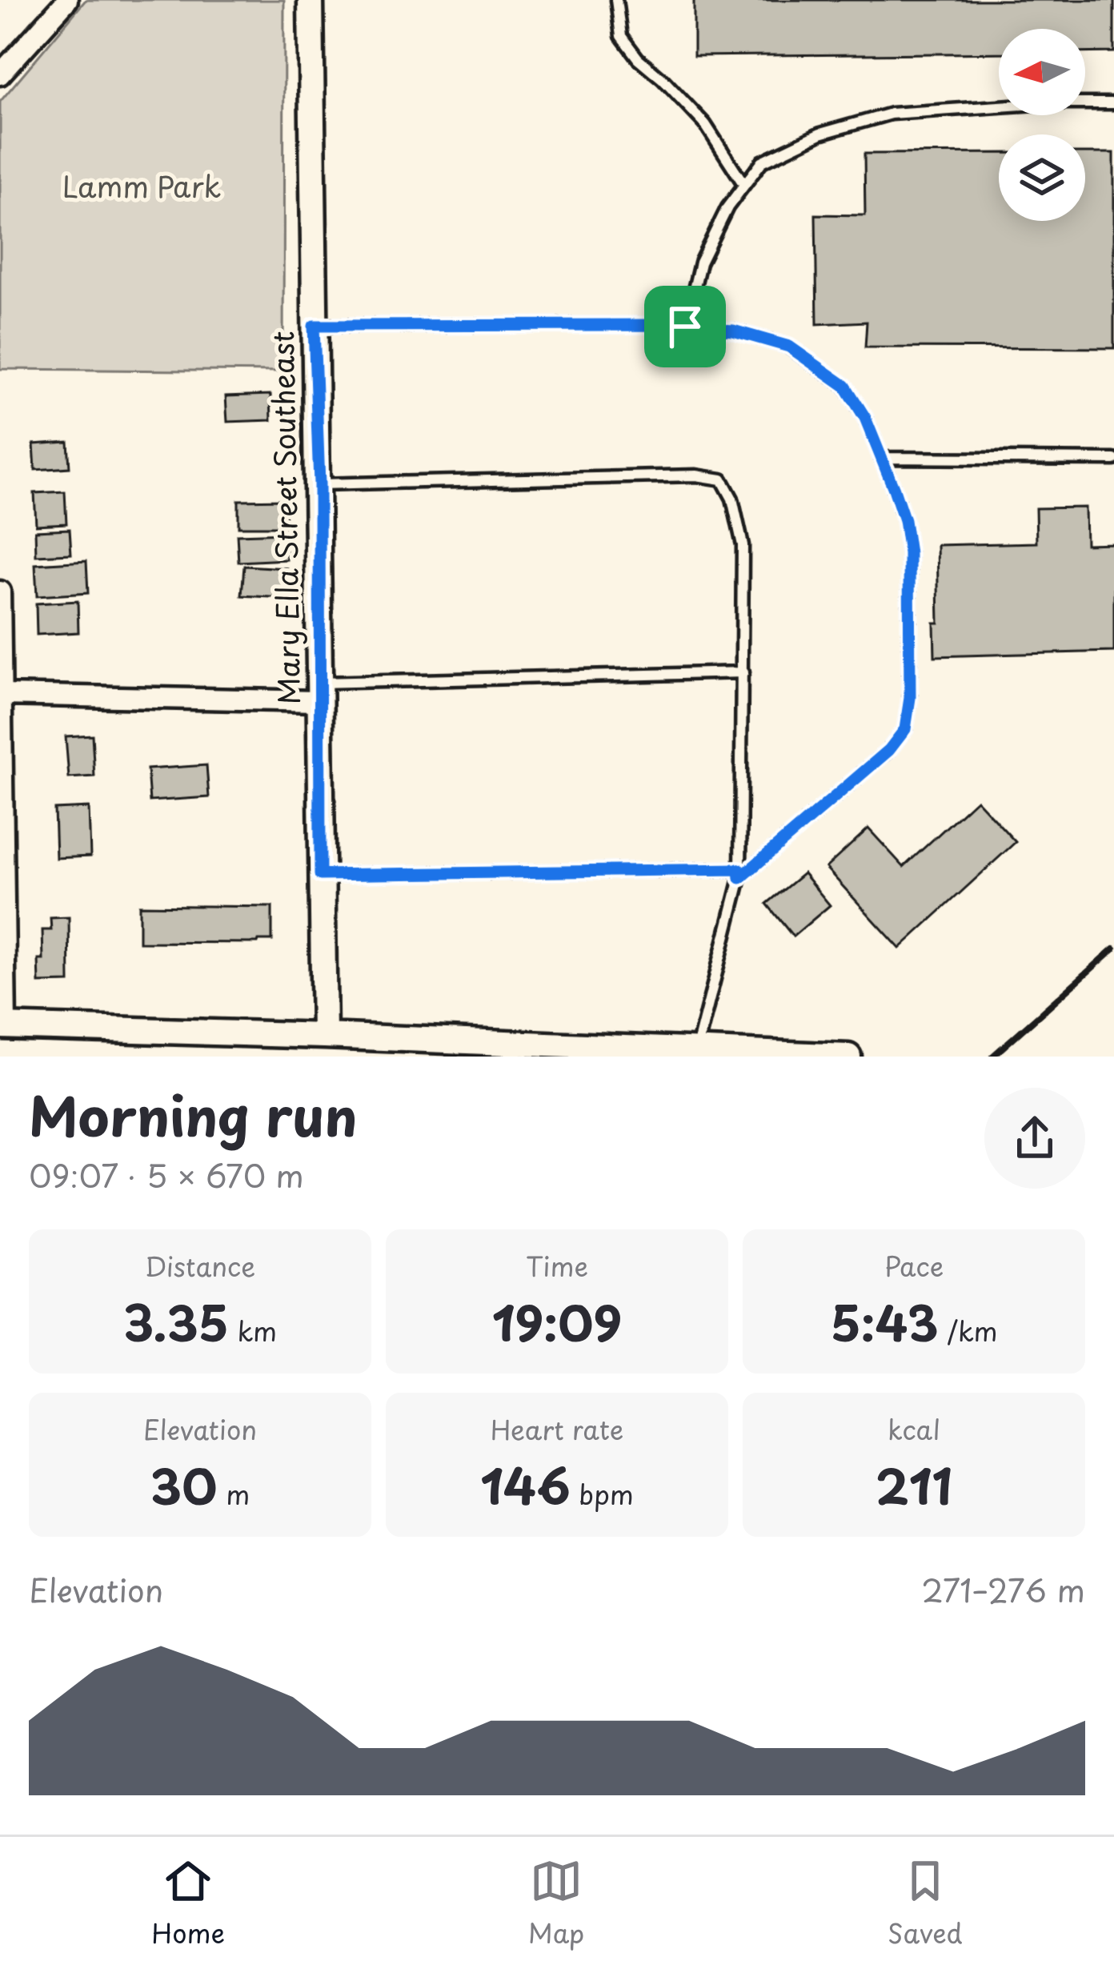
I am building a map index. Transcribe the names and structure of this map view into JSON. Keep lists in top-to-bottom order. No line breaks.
{"streets":{"street":["Mary Ella Street Southeast"]},"parks":["Lamm Park"],"north":"left","page":{"heading":["Morning run","09:07 · 5 × 670 m"],"stats":[["Distance","3.35 km"],["Time","19:09"],["Pace","5:43 /km"],["Elevation","30 m"],["Heart rate","146 bpm"],["kcal","211"]],"chart":["Elevation","271–276 m"],"tabs":["Home","Map","Saved"]}}
